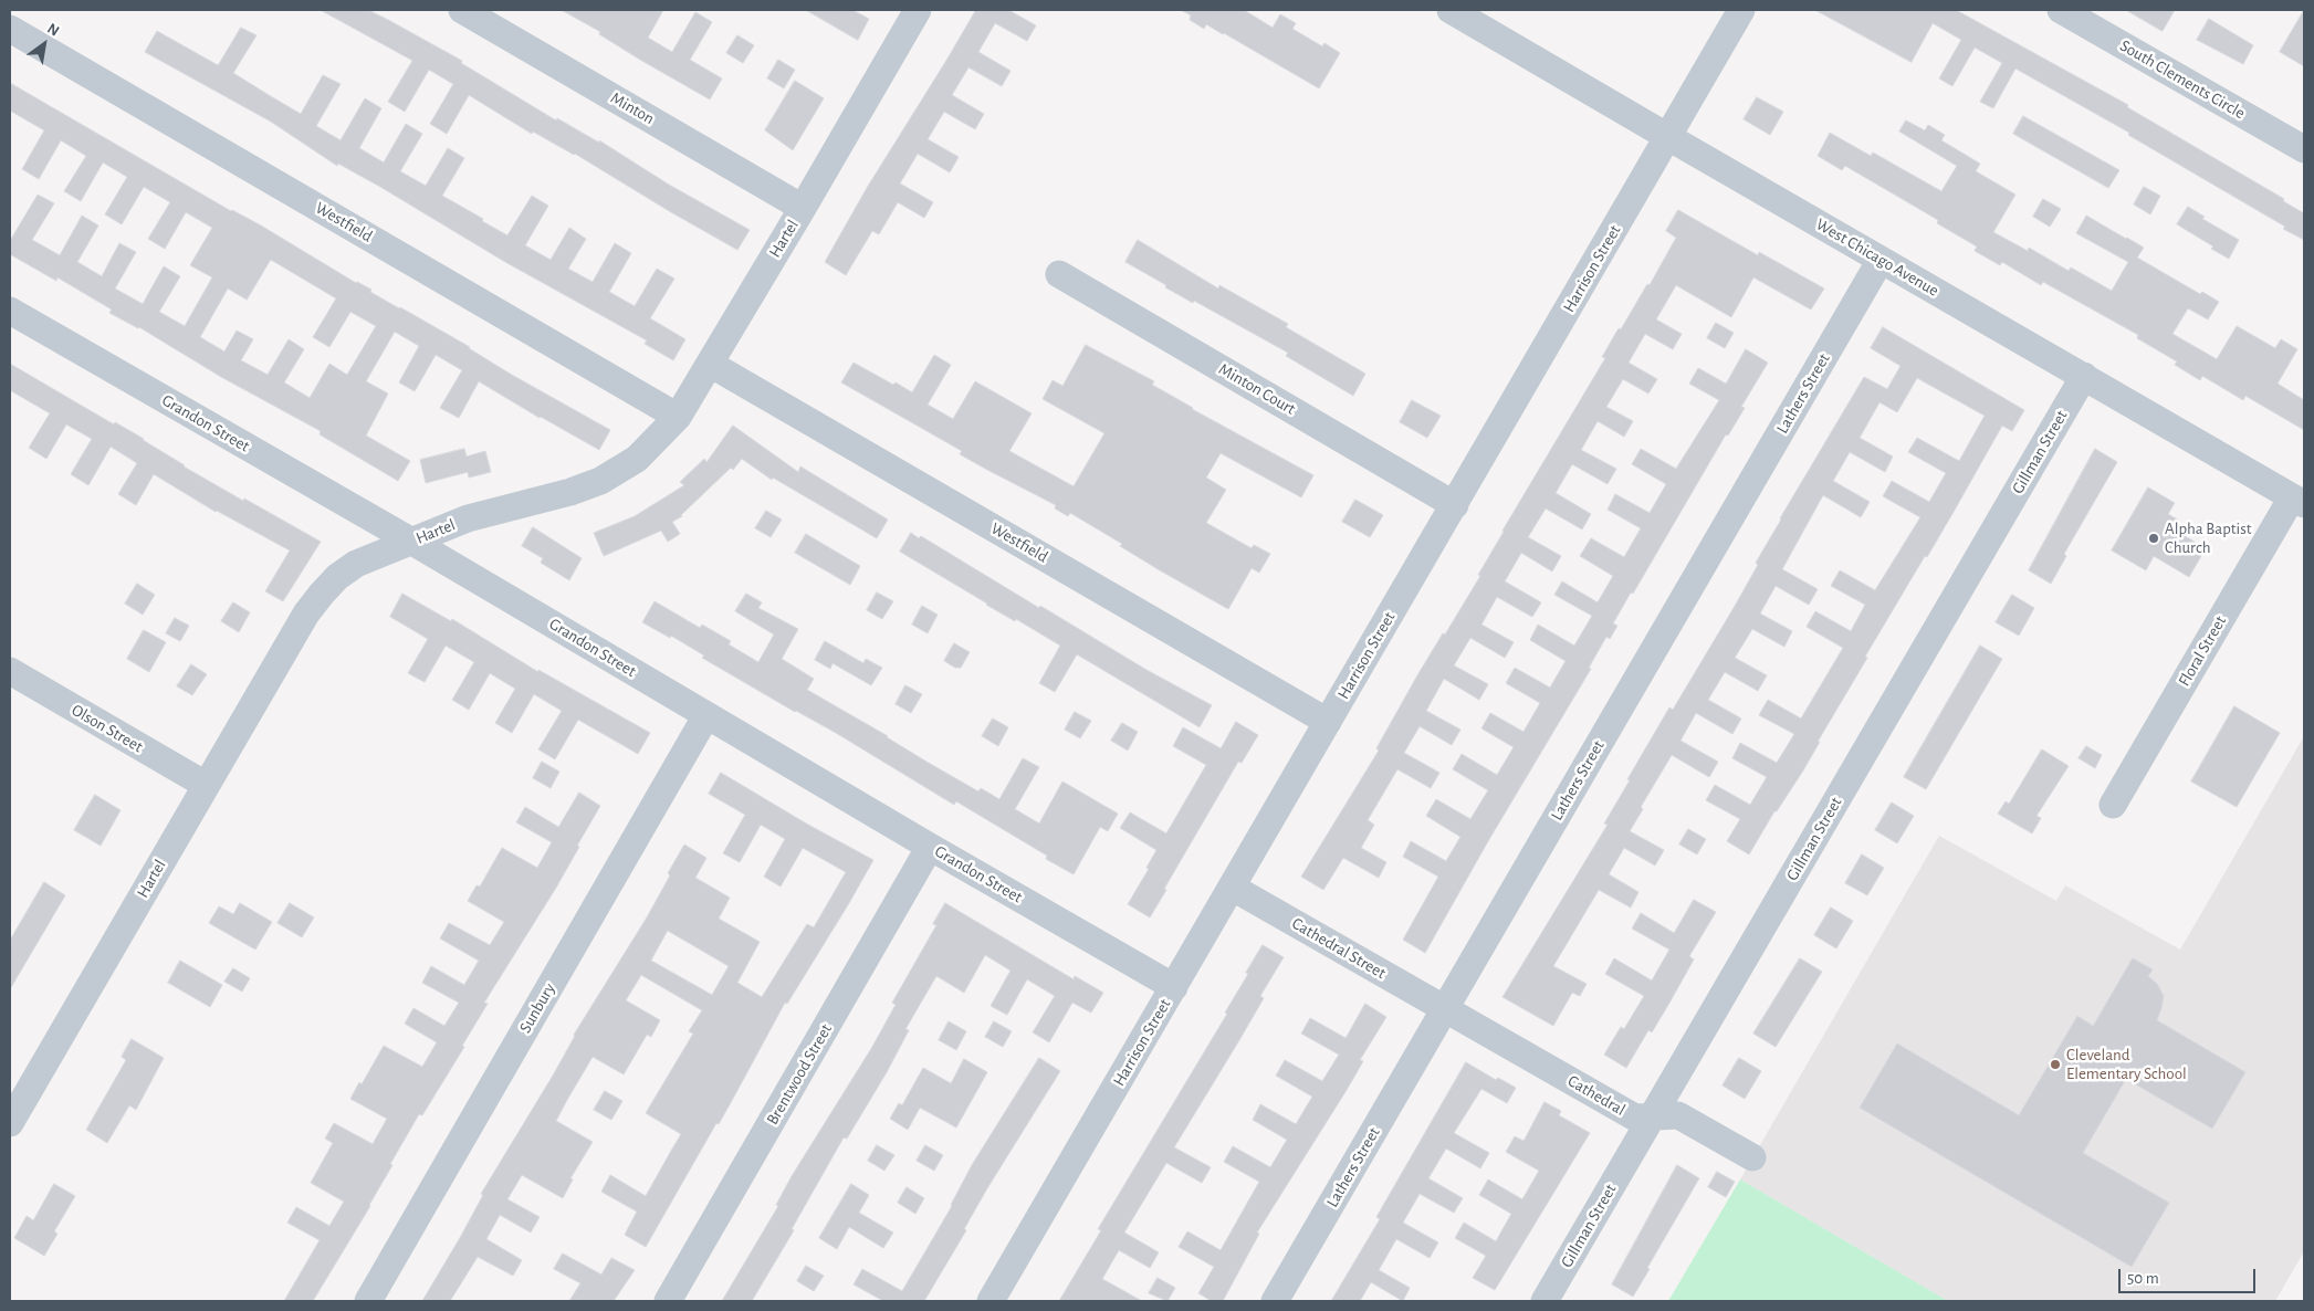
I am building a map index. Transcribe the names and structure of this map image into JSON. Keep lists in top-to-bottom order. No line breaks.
{"streets":{"street":["South Clements Circle","Minton","Westfield","Hartel","West Chicago Avenue","Harrison Street","Minton Court","Lathers Street","Grandon Street","Gillman Street","Floral Street","Olson Street","Cathedral Street","Sunbury","Brentwood Street","Cathedral"]},"crossings":[["Minton","Hartel"],["Westfield","Hartel"],["Westfield","Harrison Street"],["Hartel","Grandon Street"],["Hartel","Olson Street"],["West Chicago Avenue","Harrison Street"],["West Chicago Avenue","Lathers Street"],["West Chicago Avenue","Gillman Street"],["West Chicago Avenue","Floral Street"],["Harrison Street","Minton Court"],["Harrison Street","Grandon Street"],["Harrison Street","Cathedral Street"],["Lathers Street","Cathedral Street"],["Lathers Street","Cathedral"],["Grandon Street","Sunbury"],["Grandon Street","Brentwood Street"],["Gillman Street","Cathedral"],["Cathedral Street","Cathedral"]],"places":["Alpha Baptist Church","Cleveland Elementary School"],"scale_bar":"50 m","north":"top right"}
